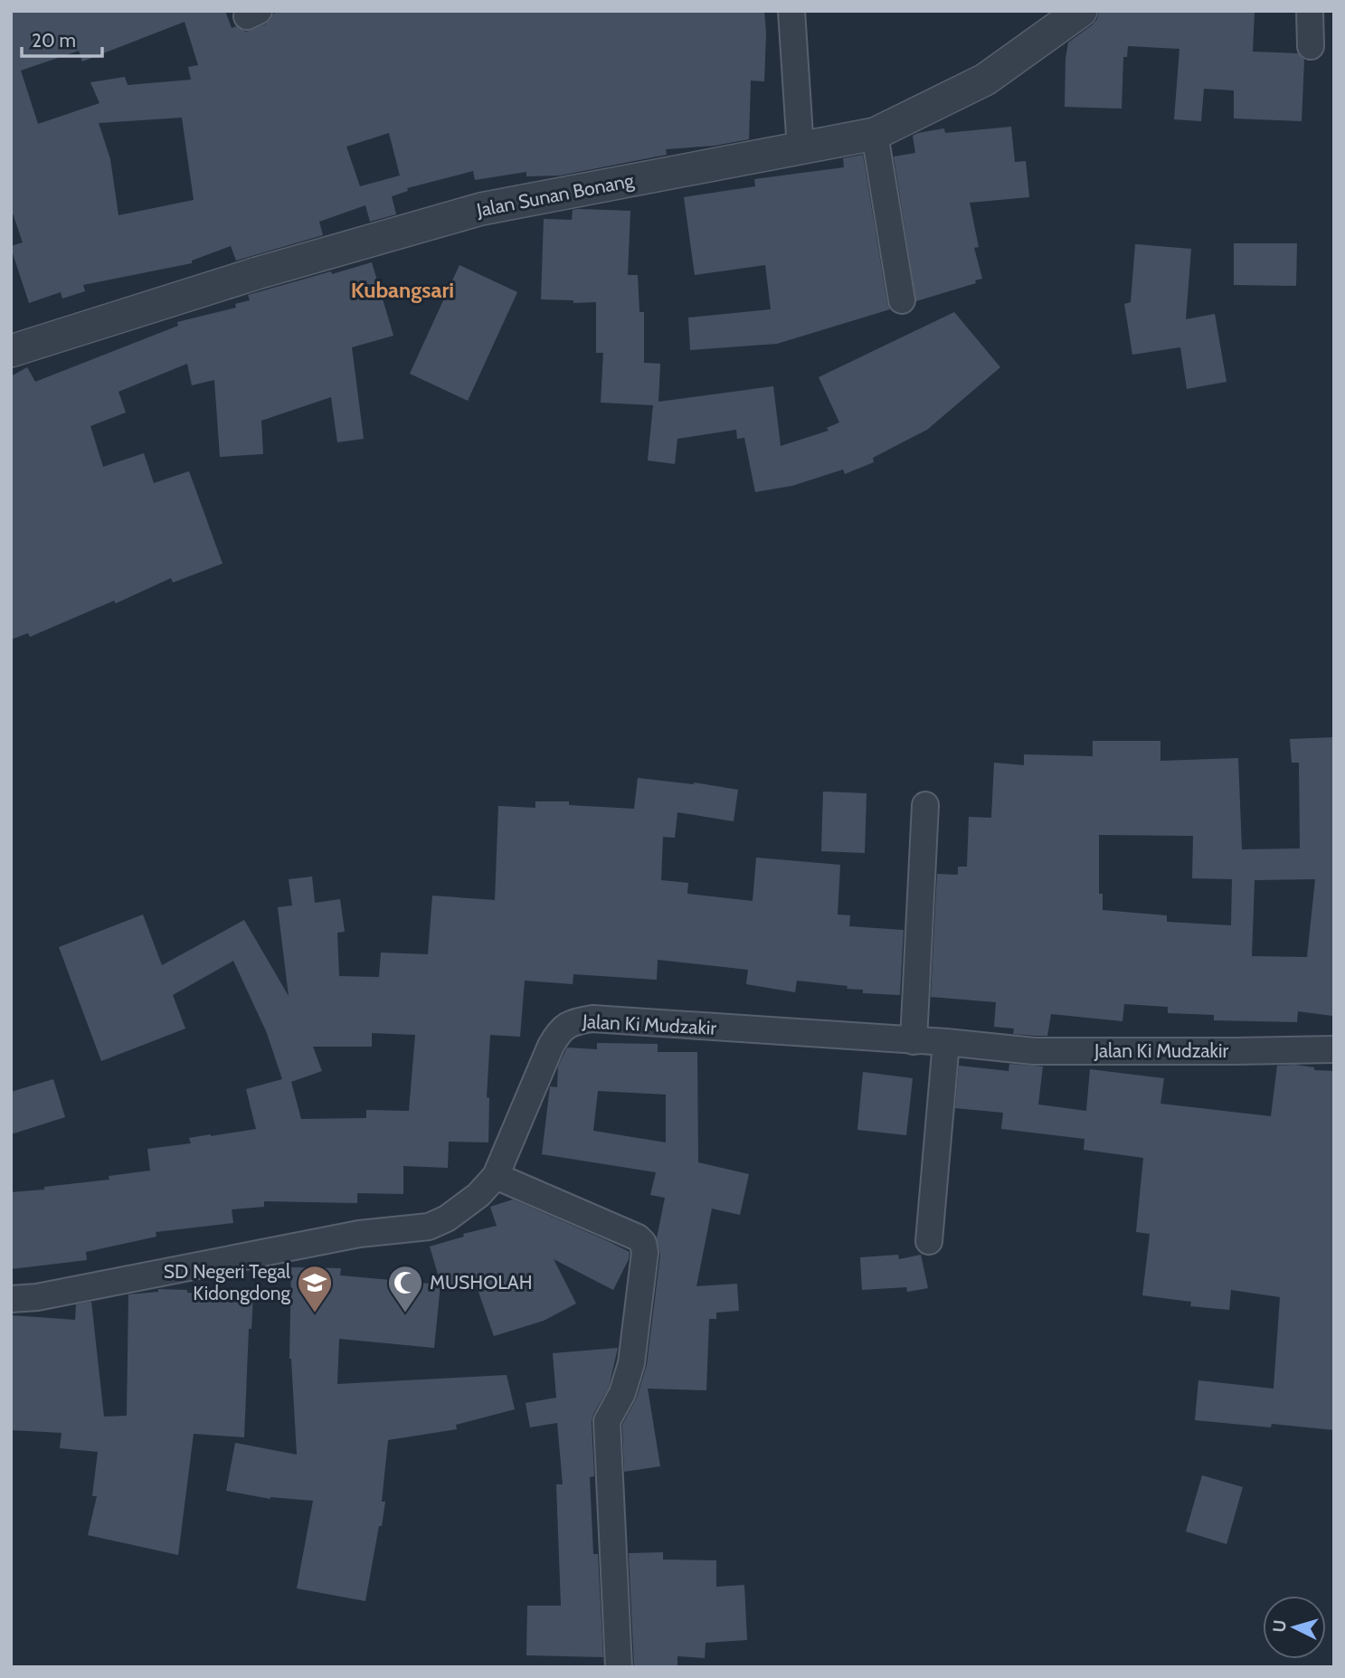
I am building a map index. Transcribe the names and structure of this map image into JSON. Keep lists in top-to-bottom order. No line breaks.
{"streets":{"street":["Jalan Sunan Bonang","Jalan Ki Mudzakir"]},"districts":["Kubangsari"],"places":{"school or university":["SD Negeri Tegal Kidongdong"],"mosque":["MUSHOLAH"]},"scale_bar":"20 m","north":"left"}
